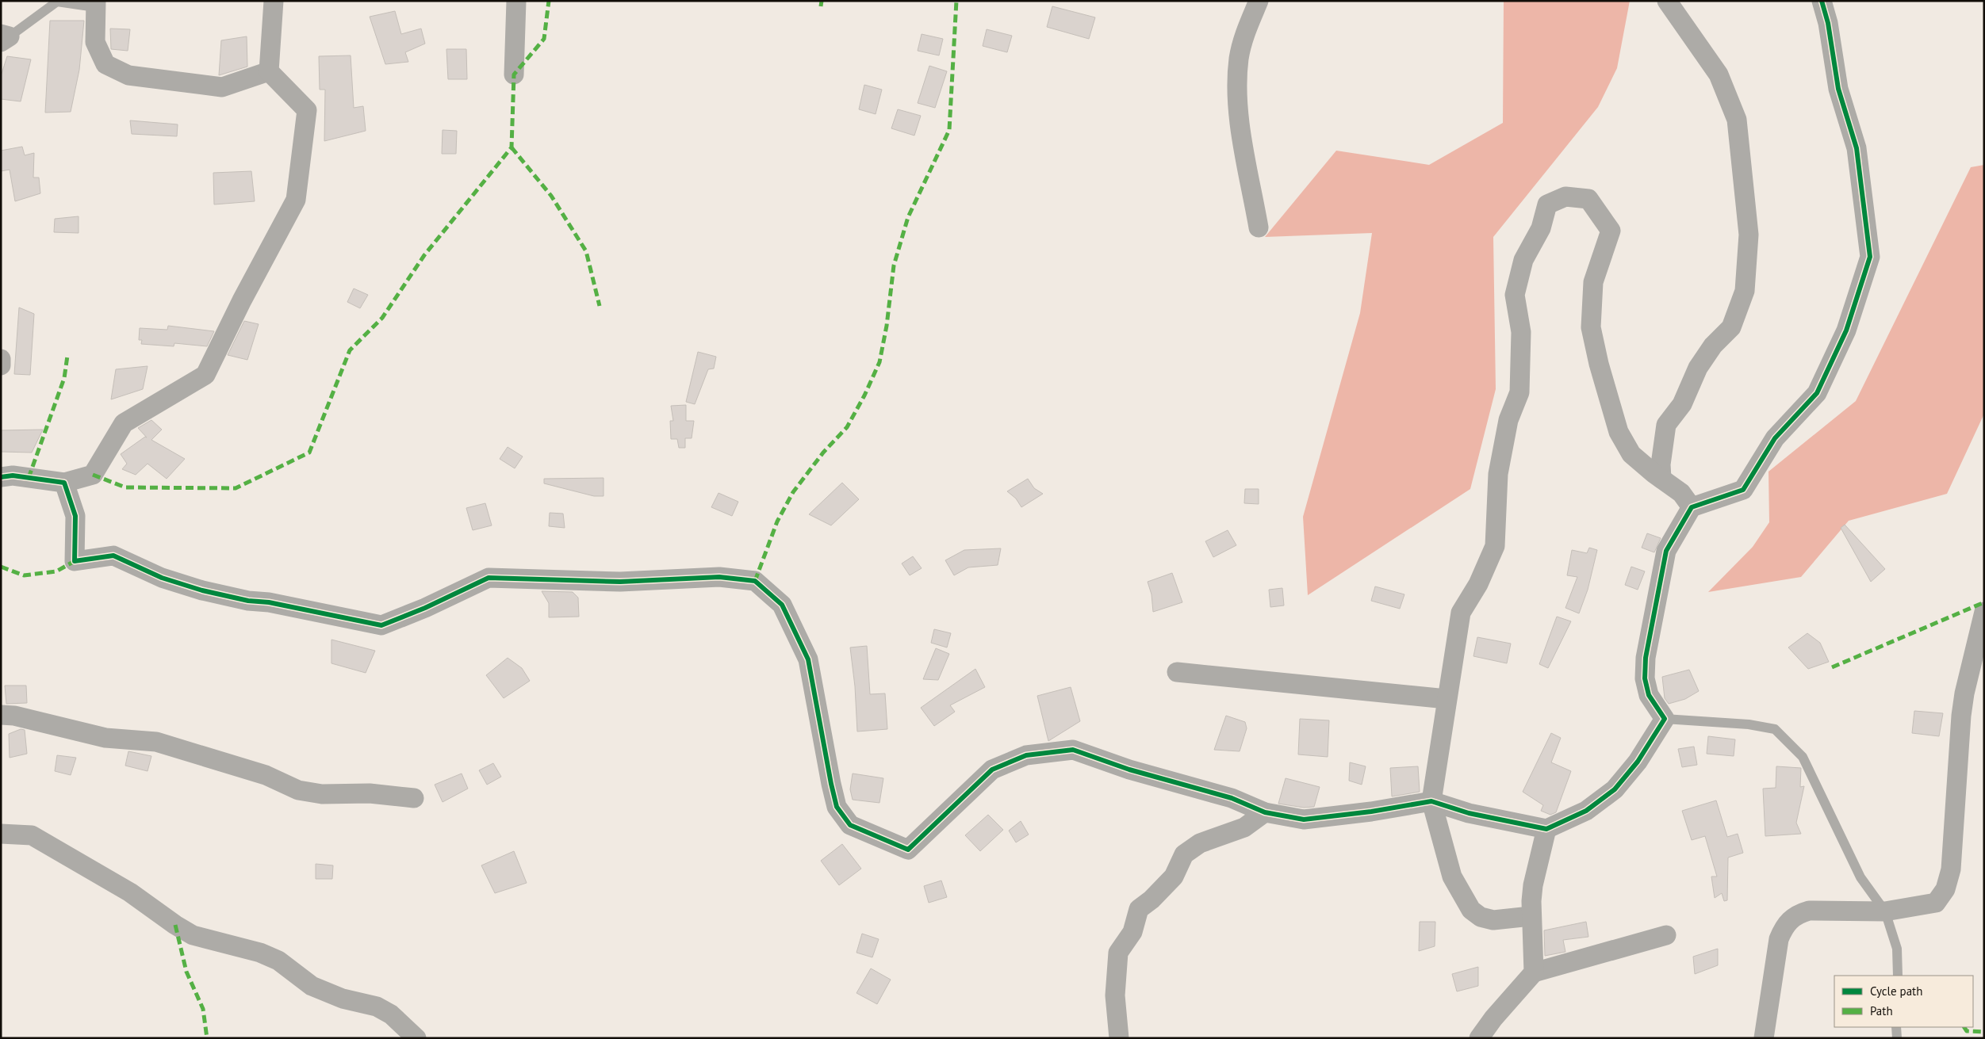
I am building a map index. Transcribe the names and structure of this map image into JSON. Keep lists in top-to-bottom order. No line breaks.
{"legend":["Cycle path","Path"]}
